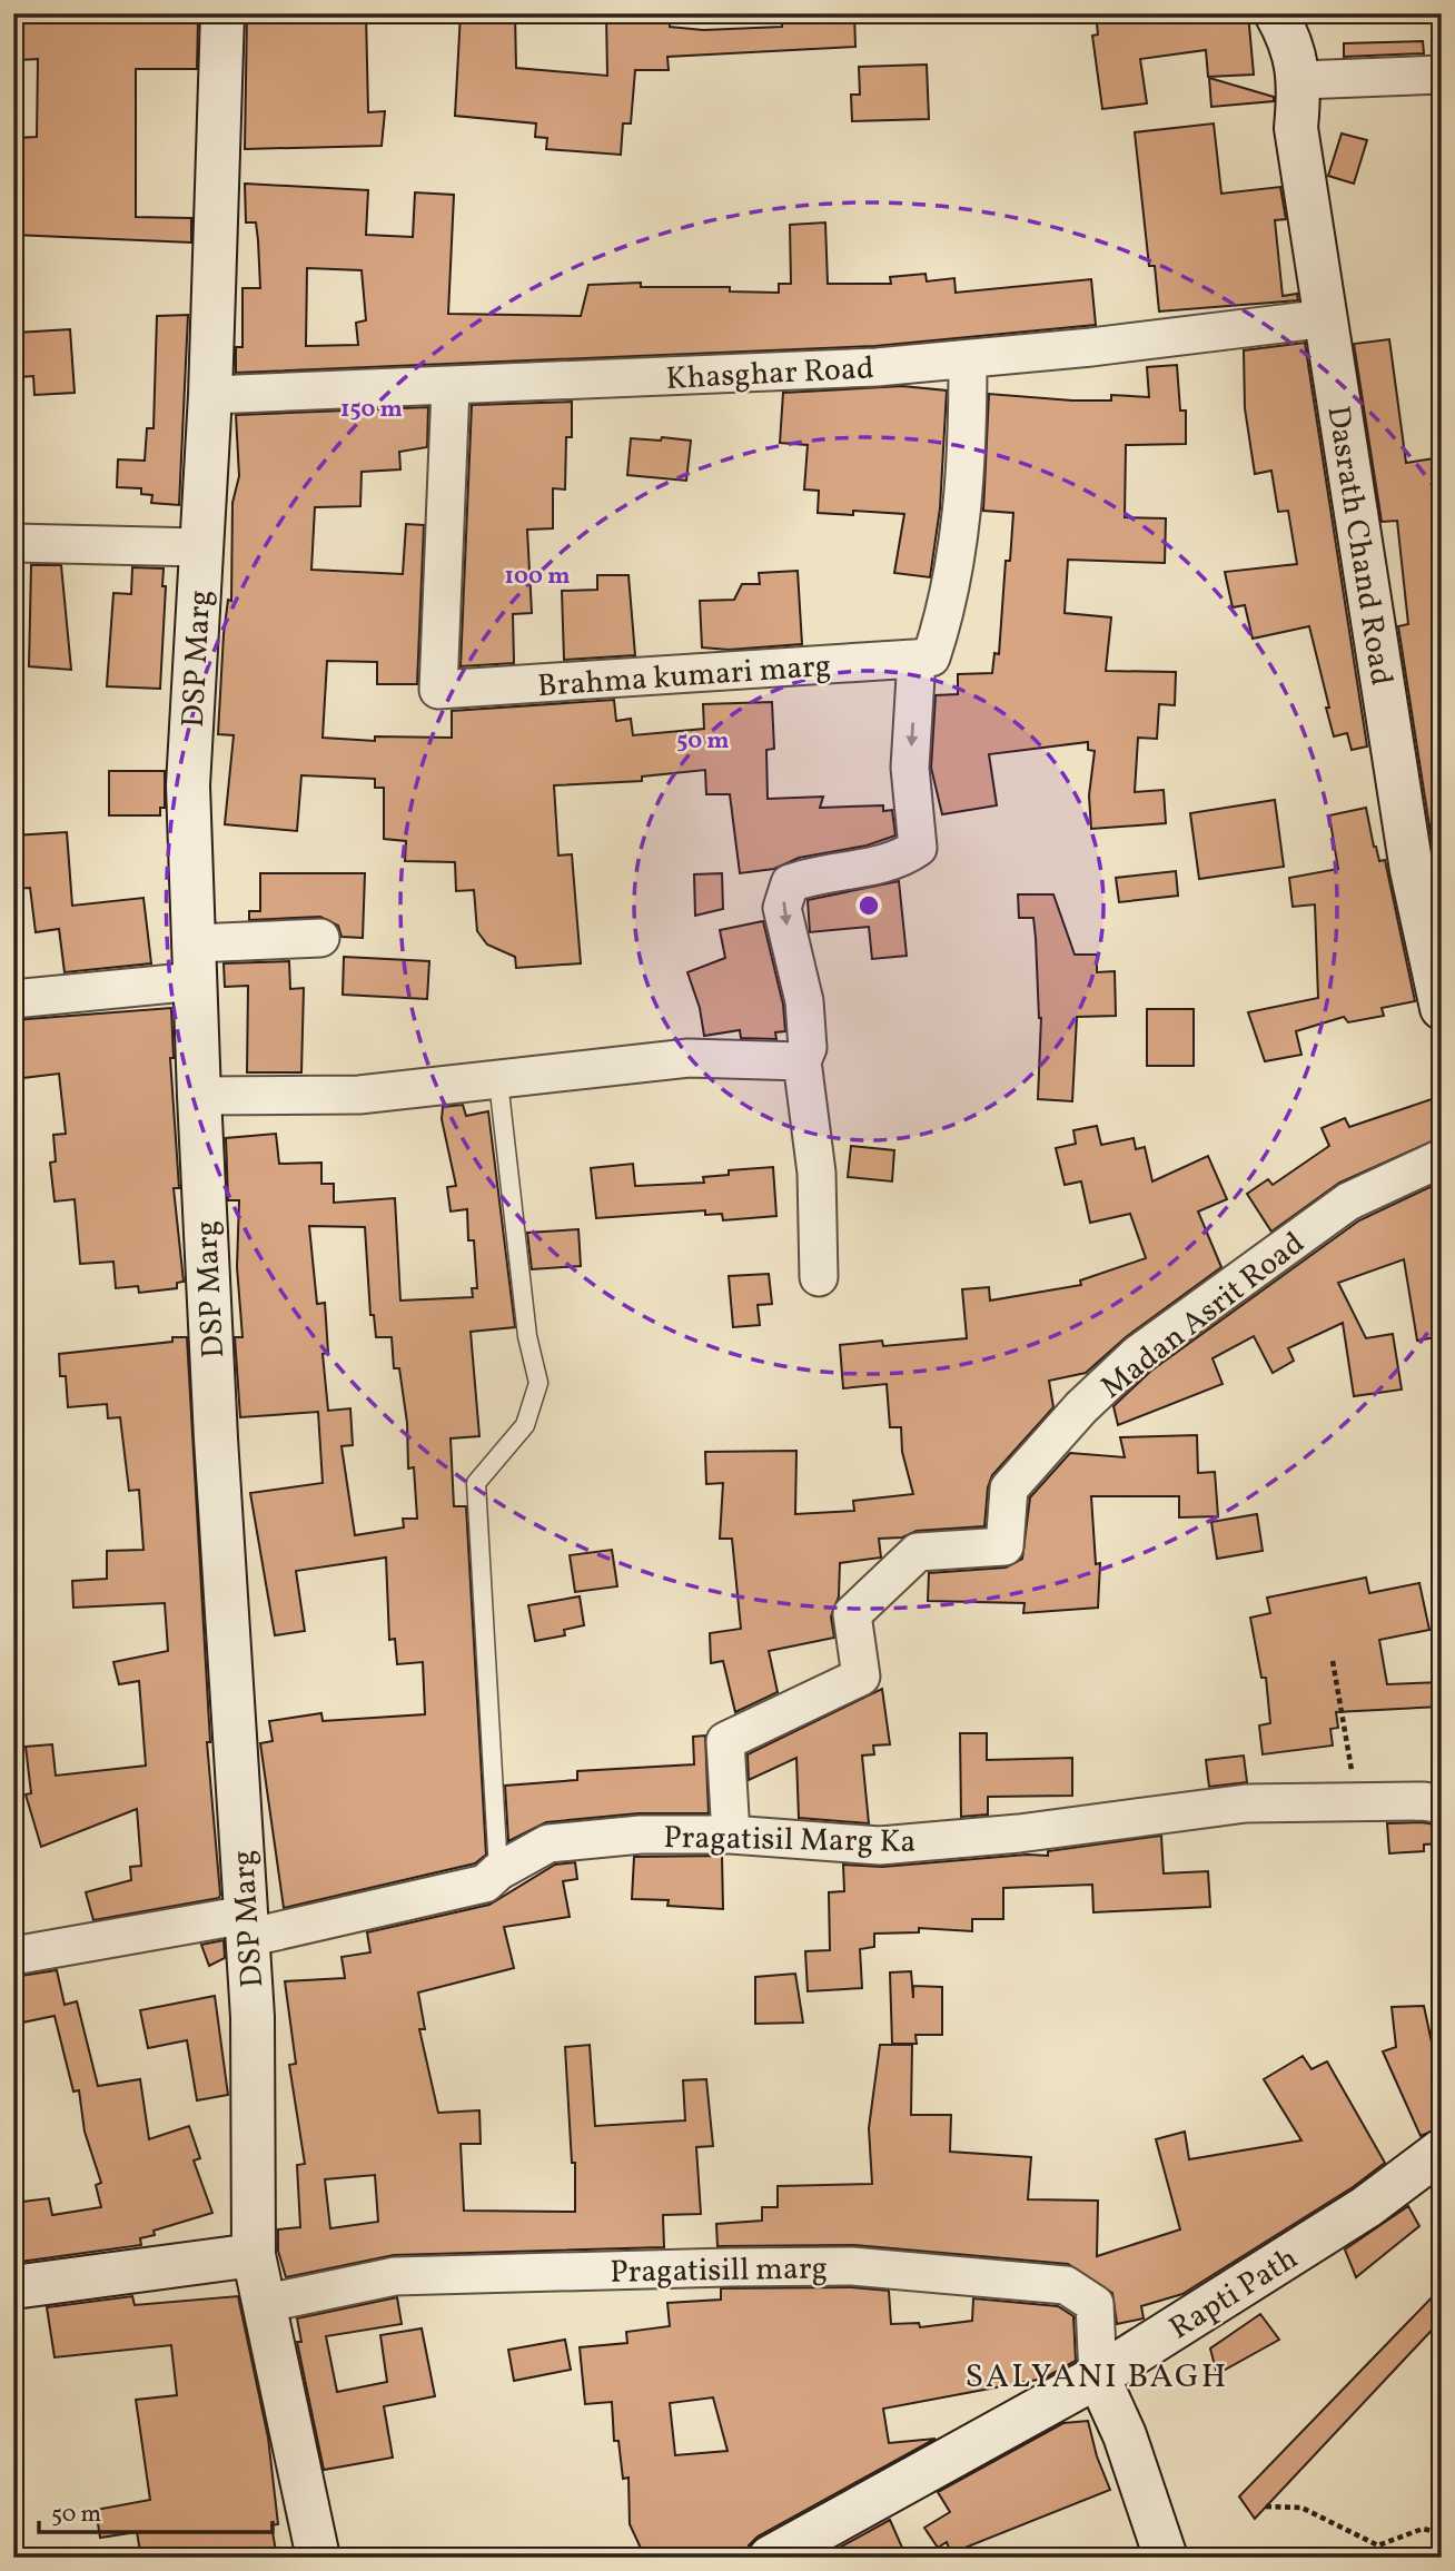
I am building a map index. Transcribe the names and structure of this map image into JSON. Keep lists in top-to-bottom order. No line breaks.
{"streets":{"street":["Khasghar Road","Dasrath Chand Road","DSP Marg","Brahma kumari marg","Madan Asrit Road","Pragatisil Marg Ka","Pragatisill marg","Rapti Path"]},"crossings":[["Khasghar Road","Dasrath Chand Road"],["Khasghar Road","DSP Marg"],["Khasghar Road","Brahma kumari marg"],["DSP Marg","Pragatisil Marg Ka"],["DSP Marg","Pragatisill marg"],["Madan Asrit Road","Pragatisil Marg Ka"],["Pragatisill marg","Rapti Path"]],"districts":["SALYANI BAGH"],"scale_bar":"50 m","rings":["150 m","100 m","50 m"]}
